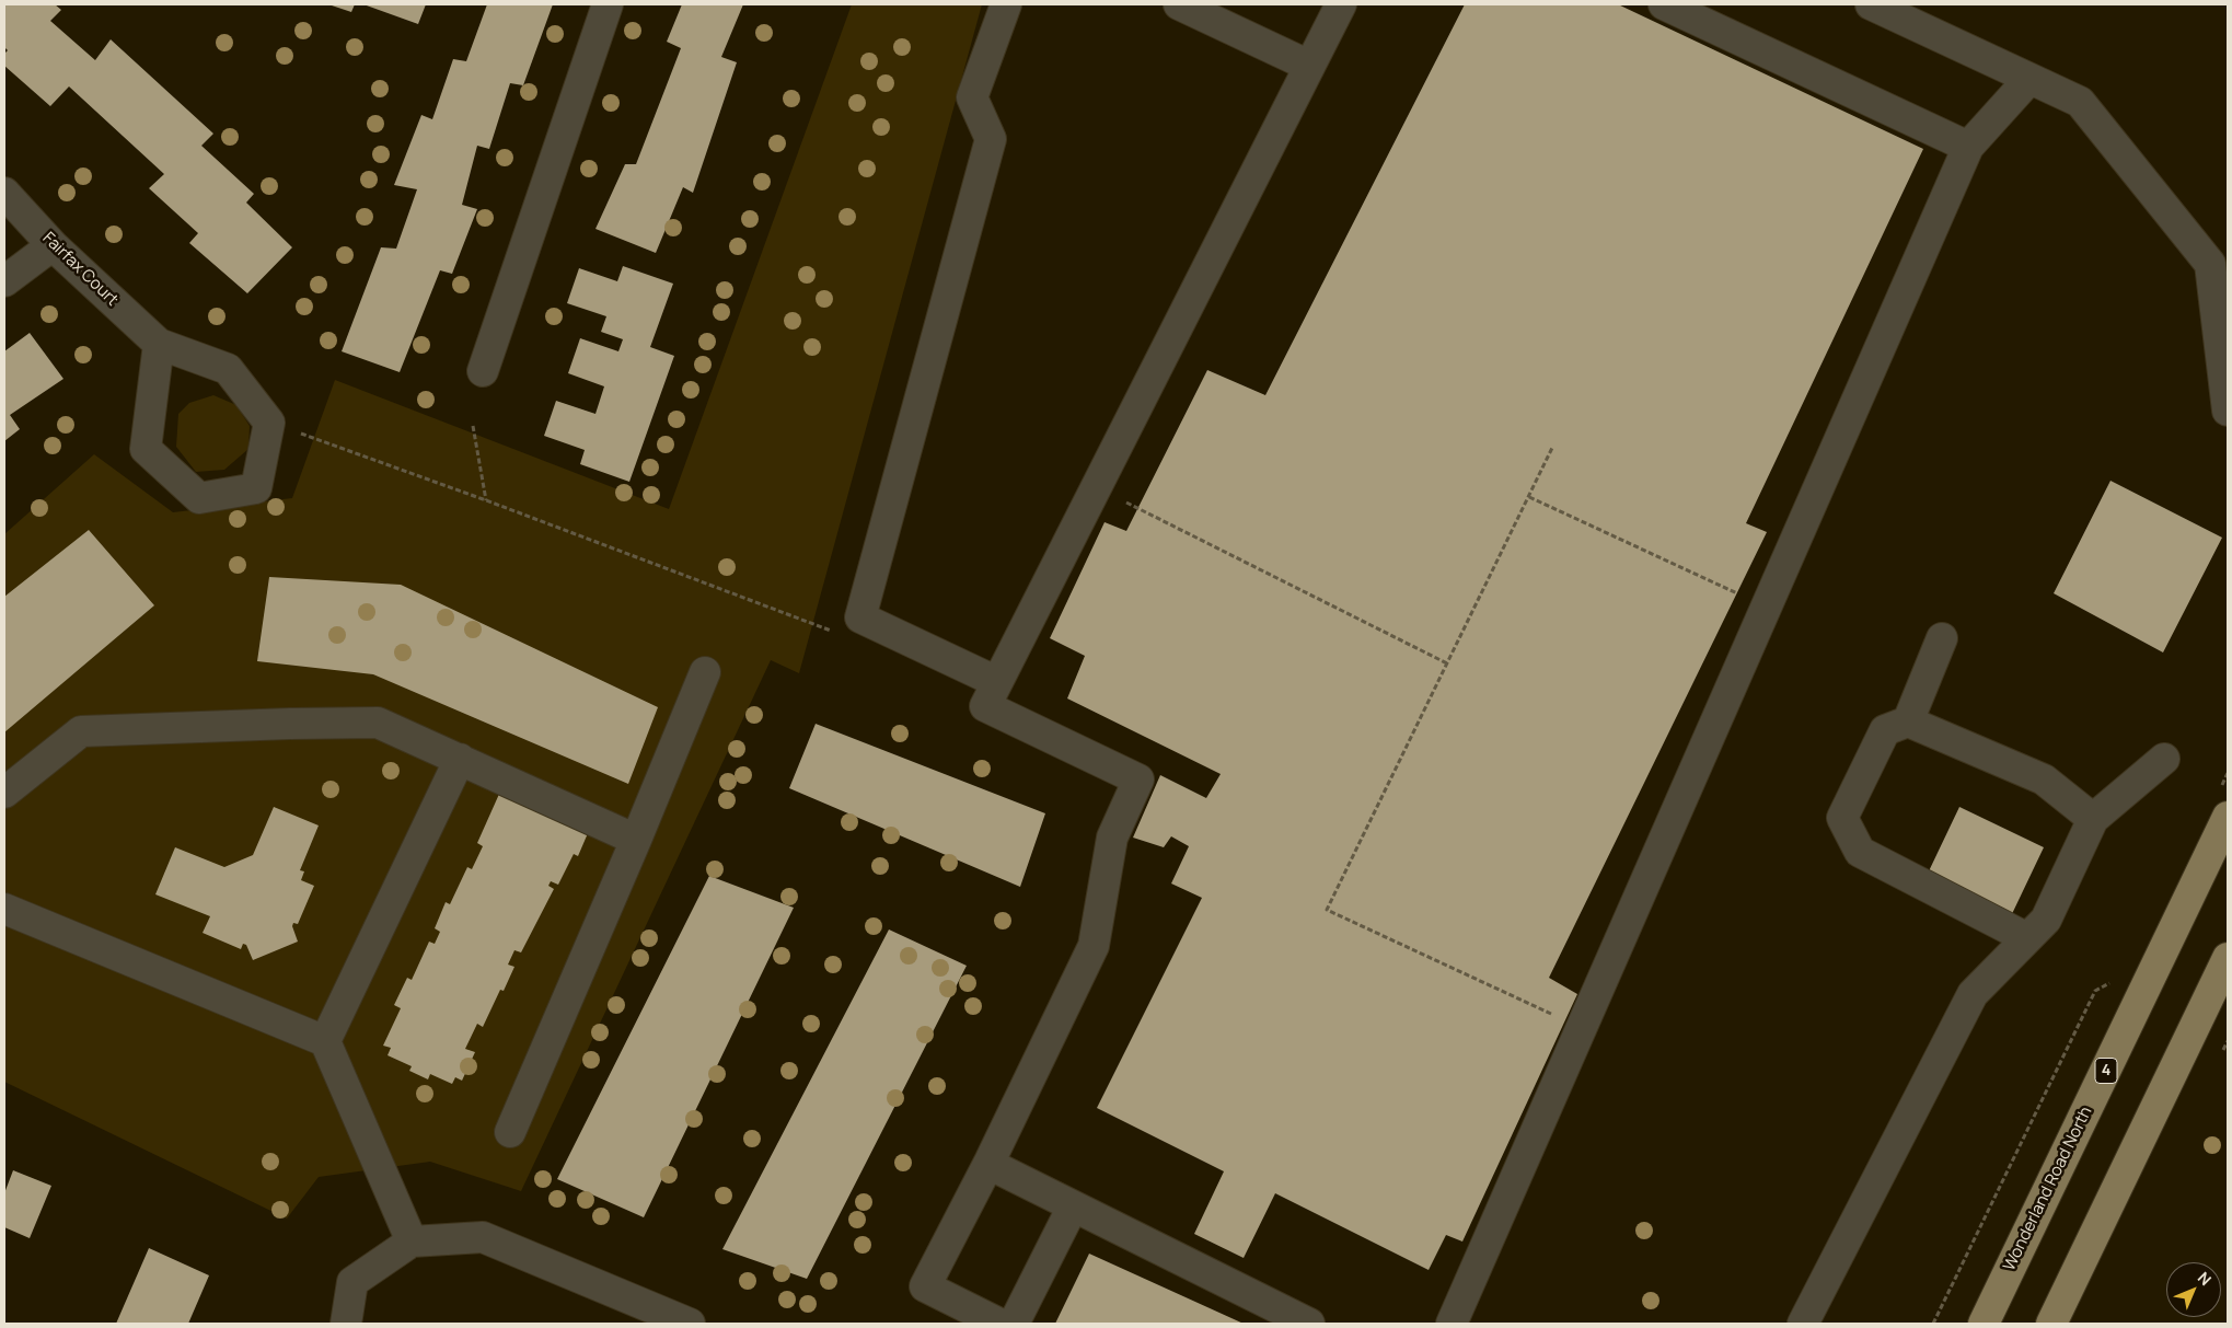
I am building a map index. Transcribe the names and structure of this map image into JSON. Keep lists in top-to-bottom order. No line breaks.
{"streets":{"main road":["4","Wonderland Road North"],"street":["Fairfax Court"]},"north":"top right"}
